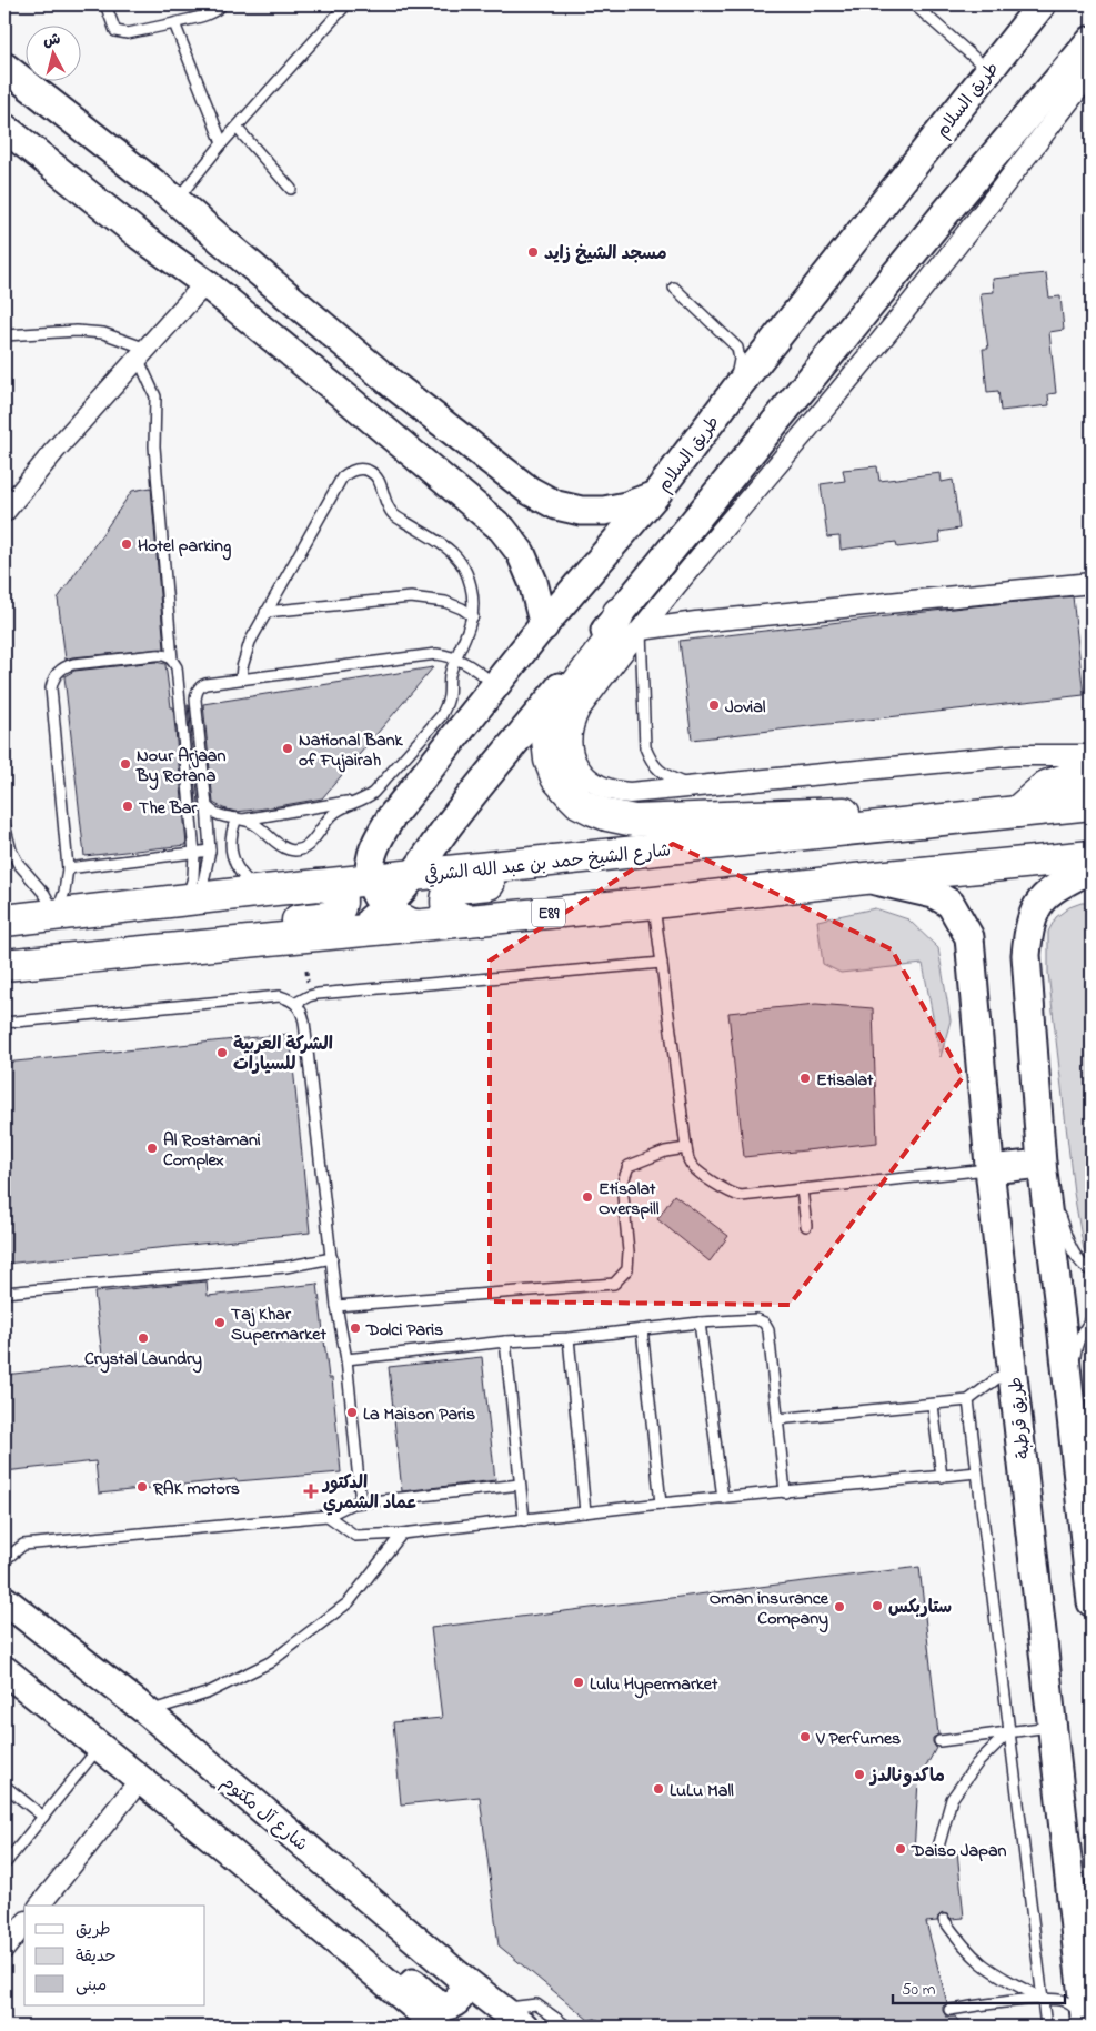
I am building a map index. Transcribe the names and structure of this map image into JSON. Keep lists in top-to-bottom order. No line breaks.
{"streets":{"highway":["شارع الشيخ حمد بن عبد الله الشرقي","E89"],"main road":["طريق السلام","طريق قرطبة","شارع آل مكتوم"]},"crossings":[["طريق السلام","شارع الشيخ حمد بن عبد الله الشرقي"],["E89","طريق قرطبة"]],"places":{"other":["مسجد الشيخ زايد","Hotel parking","Jovial","National Bank of Fujairah","Nour Arjaan By Rotana","The Bar","الشركة العربية للسيارات","Etisalat","Al Rostamani Complex","Etisalat Overspill","Taj Khar Supermarket","Dolci Paris","Crystal Laundry","La Maison Paris","RAK motors","ستاربكس","Oman insurance Company","Lulu Hypermarket","V Perfumes","ماكدونالدز","LuLu Mall","Daiso Japan"],"health":["الدكتور عماد الشمري"]},"legend":["طريق","حديقة","مبنى"],"scale_bar":"50 m","north":"top"}
